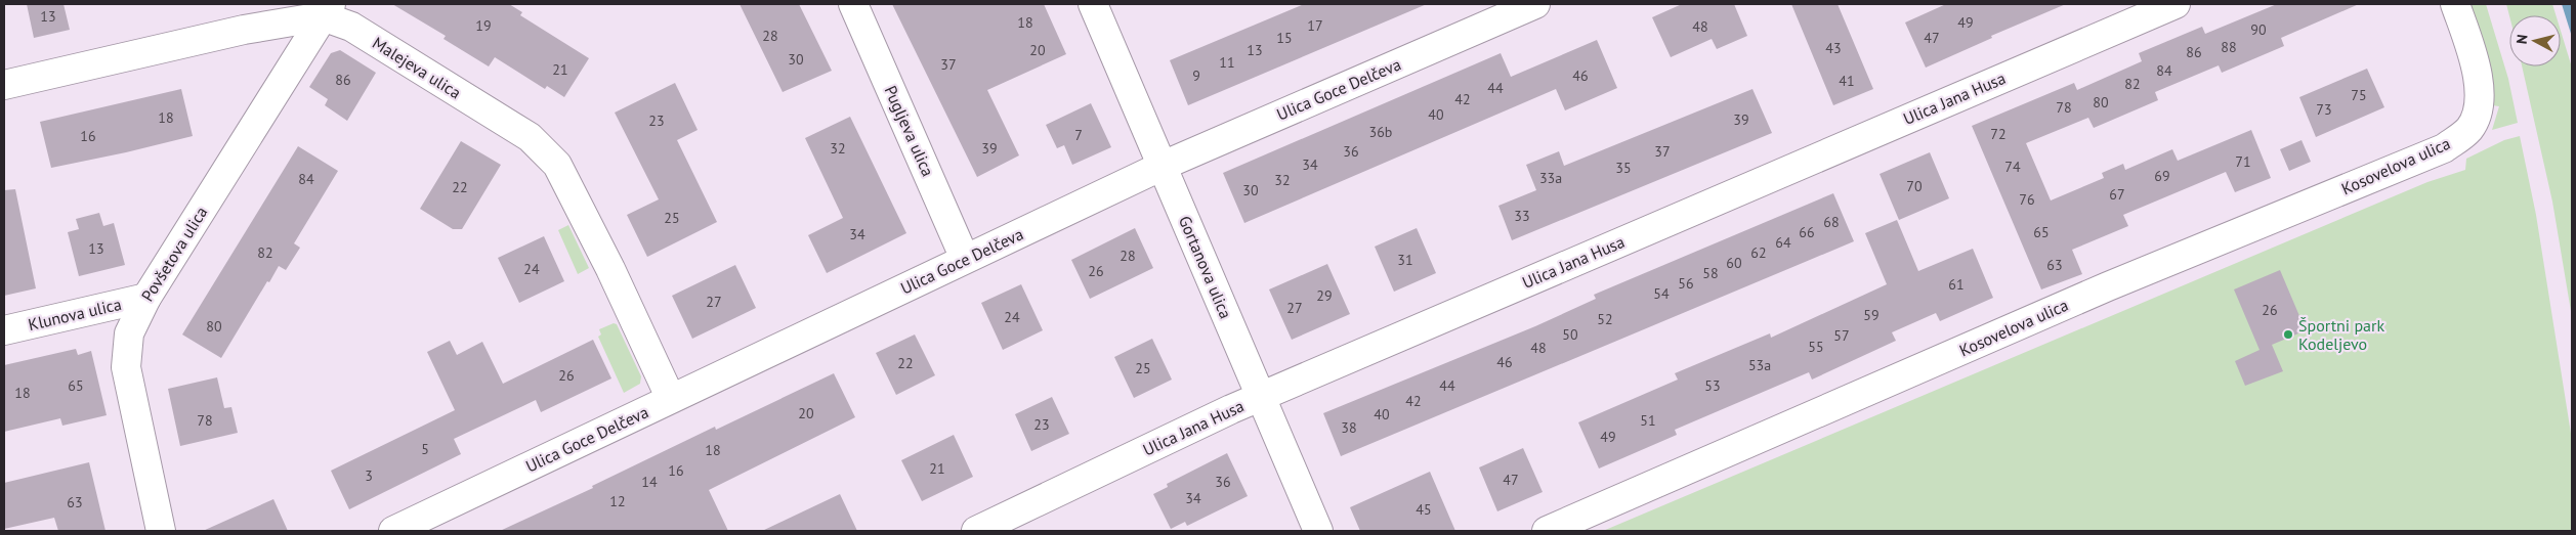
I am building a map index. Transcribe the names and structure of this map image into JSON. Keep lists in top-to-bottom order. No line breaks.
{"streets":{"street":["Malejeva ulica","Ulica Goce Delčeva","Ulica Jana Husa","Pugljeva ulica","Kosovelova ulica","Povšetova ulica","Gortanova ulica","Klunova ulica"]},"crossings":[["Malejeva ulica","Ulica Goce Delčeva"],["Malejeva ulica","Povšetova ulica"],["Ulica Goce Delčeva","Pugljeva ulica"],["Ulica Goce Delčeva","Gortanova ulica"],["Ulica Jana Husa","Gortanova ulica"],["Povšetova ulica","Klunova ulica"]],"places":["Športni park Kodeljevo"],"house_numbers":["13","18","49","19","17","48","90","28","15","47","88","43","20","13","86","30","11","37","21","84","9","46","86","41","82","44","75","42","80","78","73","40","18","39","23","36b","72","7","16","32","39","36","37","71","34","74","35","69","33a","84","32","70","22","30","67","76","33","25","68","66","65","34","64","13","82","62","28","31","60","63","24","26","58","56","61","54","29","27","27","26","59","24","52","80","50","57","55","48","46","22","53a","25","26","65","44","53","18","42","20","40","78","51","23","38","49","5","18","21","16","3","47","14","36","34","12","63","45"],"north":"left"}
